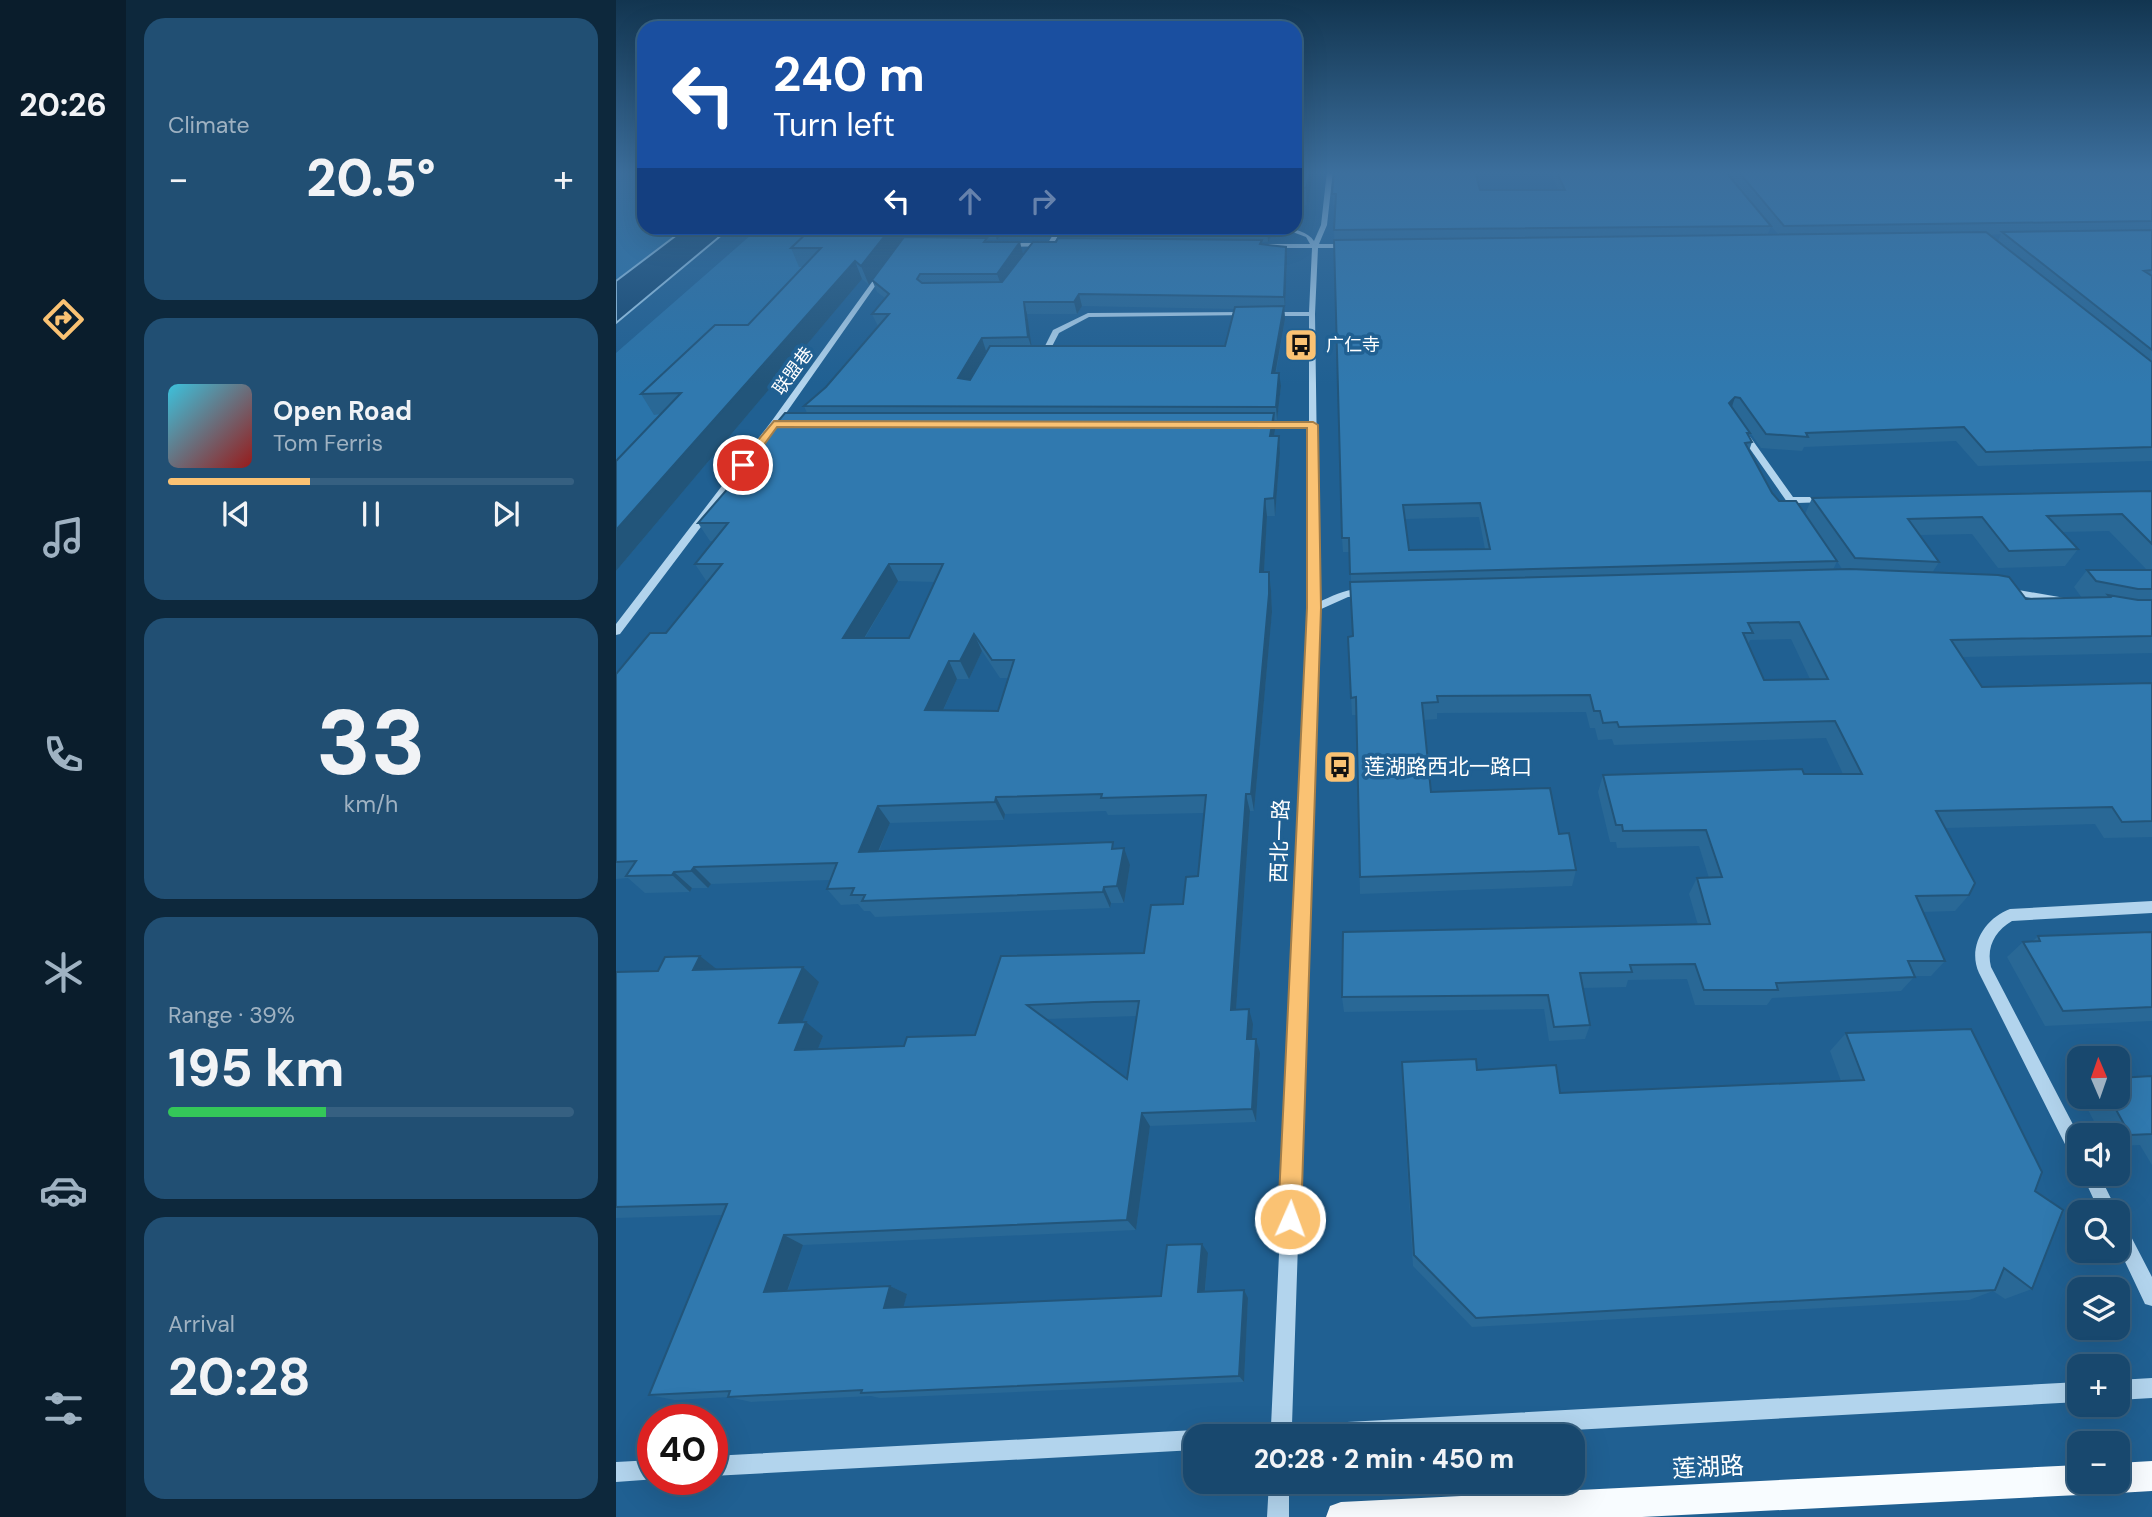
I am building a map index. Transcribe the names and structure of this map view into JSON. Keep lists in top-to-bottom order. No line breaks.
{"streets":{"main road":["莲湖路"],"street":["联盟巷","西北一路"]},"places":{"bus stop":["广仁寺","莲湖路西北一路口"]},"north":"top","page":{"tabs":"20:26","tile":["Climate",["33","km/h"],["Range · 39%","195 km"],["Arrival","20:28"]],"turn":["240 m","Turn left"],"heat":["−","20.5°","+"],"song":["Open Road","Tom Ferris"],"map_buttons":["+","−"],"limit":"40","trip":"20:28 · 2 min · 450 m"}}
